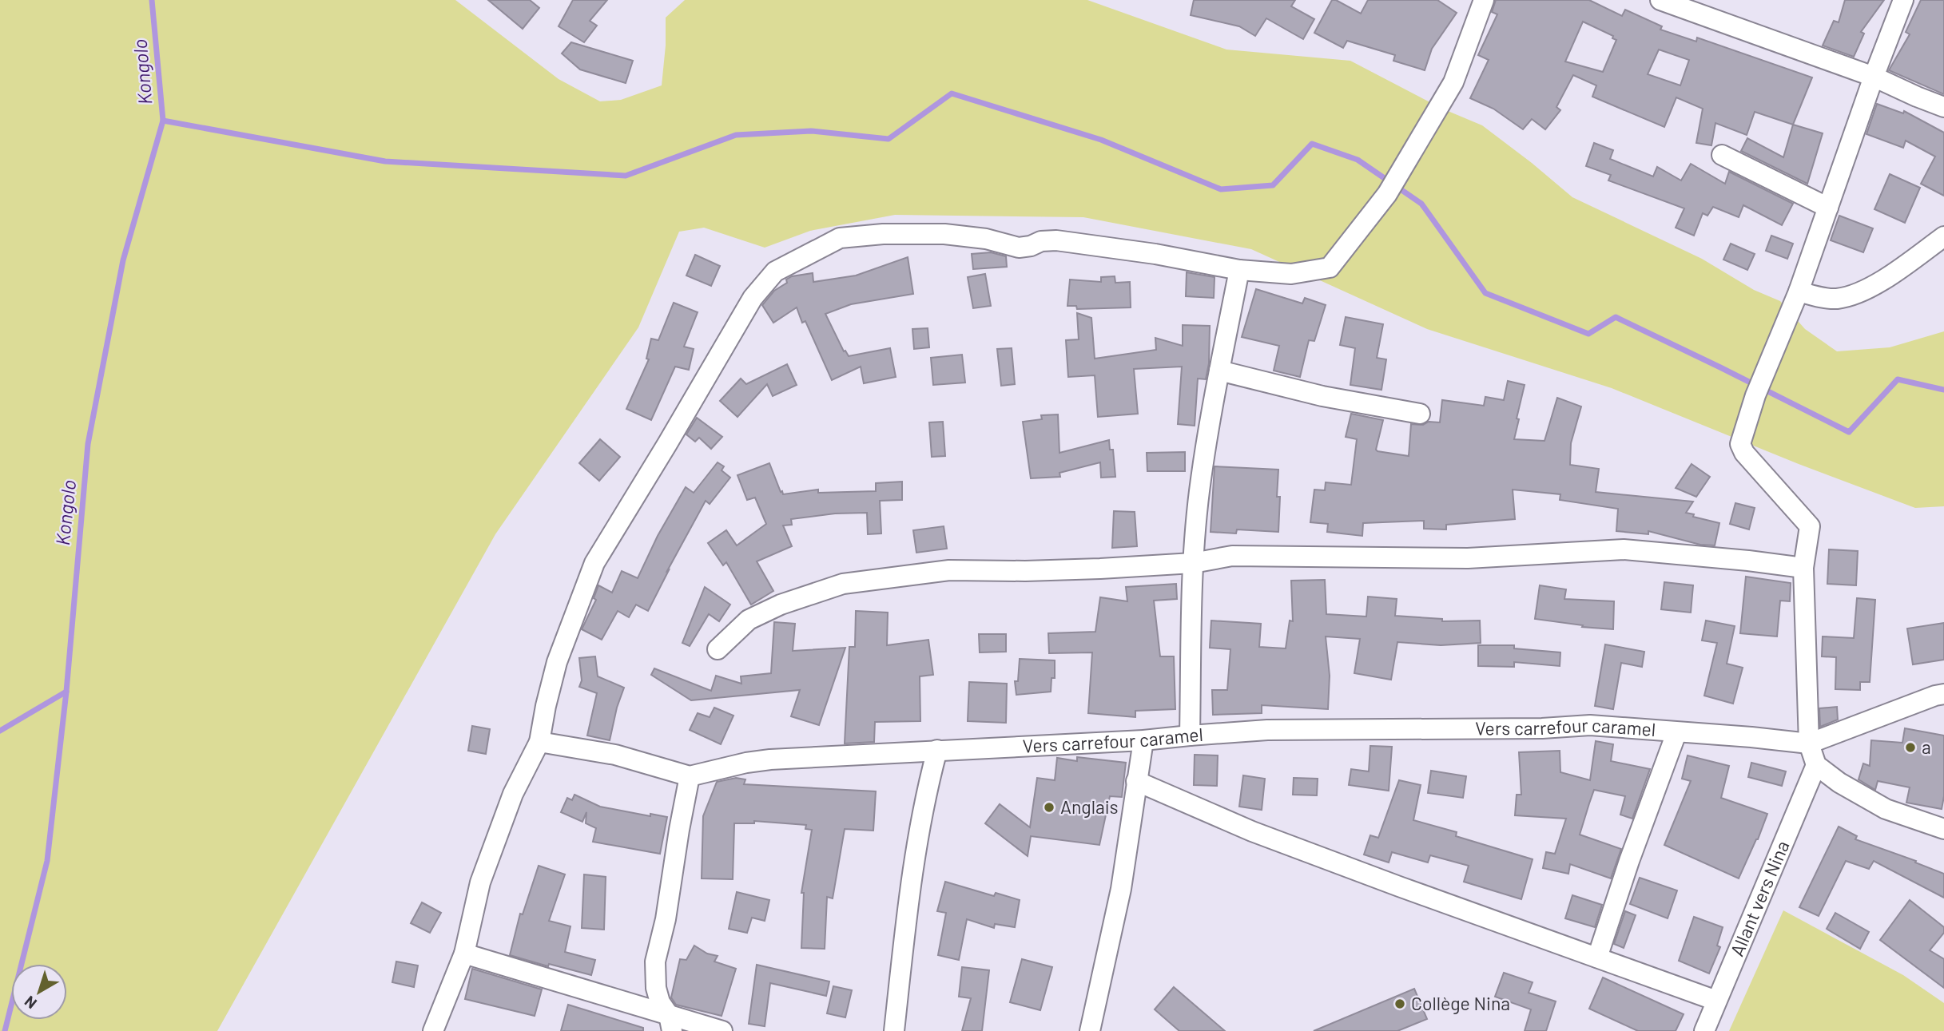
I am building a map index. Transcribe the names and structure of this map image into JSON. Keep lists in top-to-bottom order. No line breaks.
{"streets":{"street":["Vers carrefour caramel","Allant vers Nina"]},"water":["Kongolo"],"places":["a","Anglais","Collège Nina"],"north":"bottom left"}
